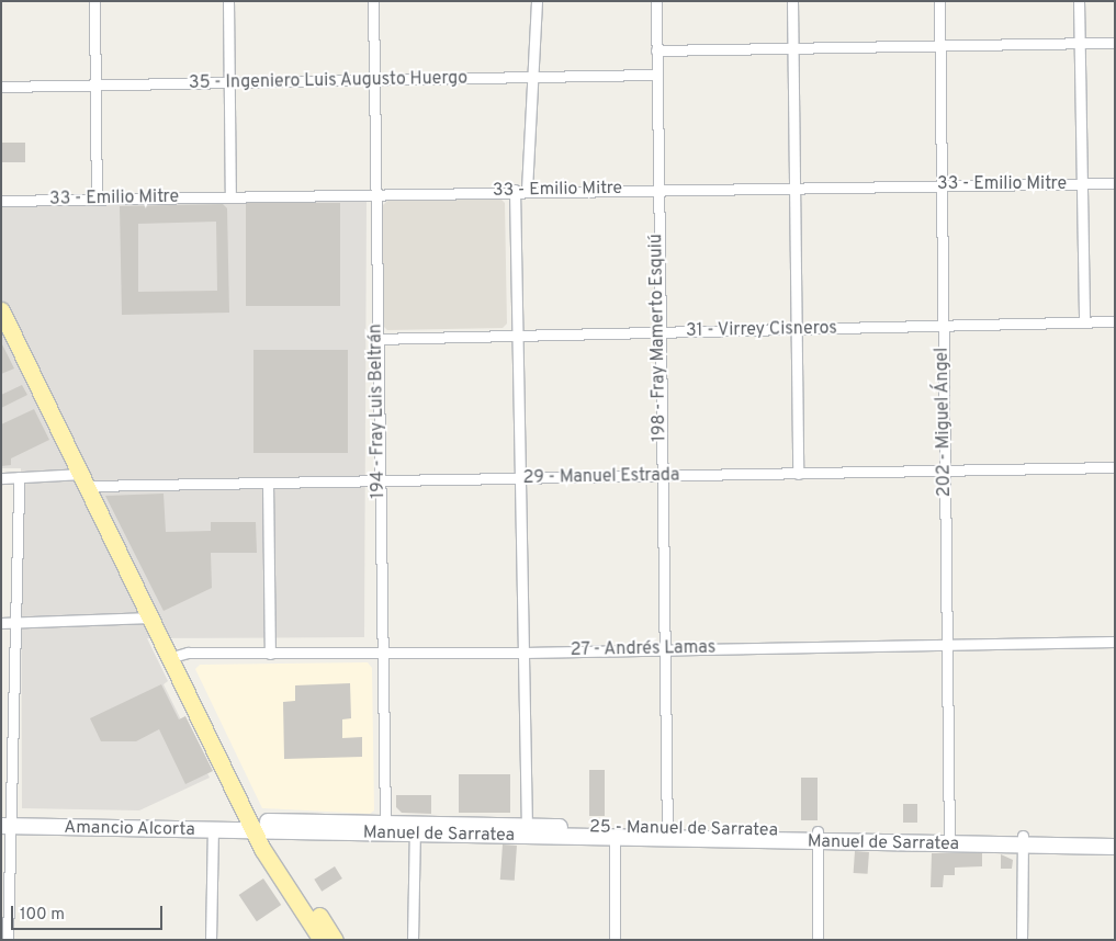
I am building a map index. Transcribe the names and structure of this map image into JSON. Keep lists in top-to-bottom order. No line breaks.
{"streets":{"main road":["Amancio Alcorta","25 - Manuel de Sarratea","Manuel de Sarratea"],"street":["35 - Ingeniero Luis Augusto Huergo","33 - Emilio Mitre","31 - Virrey Cisneros","198 - Fray Mamerto Esquiú","194 - Fray Luis Beltrán","202 - Miguel Ángel","29 - Manuel Estrada","27 - Andrés Lamas"]},"crossings":[["35 - Ingeniero Luis Augusto Huergo","198 - Fray Mamerto Esquiú"],["35 - Ingeniero Luis Augusto Huergo","194 - Fray Luis Beltrán"],["33 - Emilio Mitre","198 - Fray Mamerto Esquiú"],["33 - Emilio Mitre","194 - Fray Luis Beltrán"],["33 - Emilio Mitre","202 - Miguel Ángel"],["31 - Virrey Cisneros","198 - Fray Mamerto Esquiú"],["31 - Virrey Cisneros","194 - Fray Luis Beltrán"],["31 - Virrey Cisneros","202 - Miguel Ángel"],["198 - Fray Mamerto Esquiú","29 - Manuel Estrada"],["198 - Fray Mamerto Esquiú","27 - Andrés Lamas"],["198 - Fray Mamerto Esquiú","25 - Manuel de Sarratea"],["198 - Fray Mamerto Esquiú","Manuel de Sarratea"],["194 - Fray Luis Beltrán","29 - Manuel Estrada"],["194 - Fray Luis Beltrán","27 - Andrés Lamas"],["202 - Miguel Ángel","29 - Manuel Estrada"],["202 - Miguel Ángel","27 - Andrés Lamas"],["202 - Miguel Ángel","Manuel de Sarratea"],["Amancio Alcorta","Manuel de Sarratea"],["25 - Manuel de Sarratea","Manuel de Sarratea"]],"scale_bar":"100 m"}
